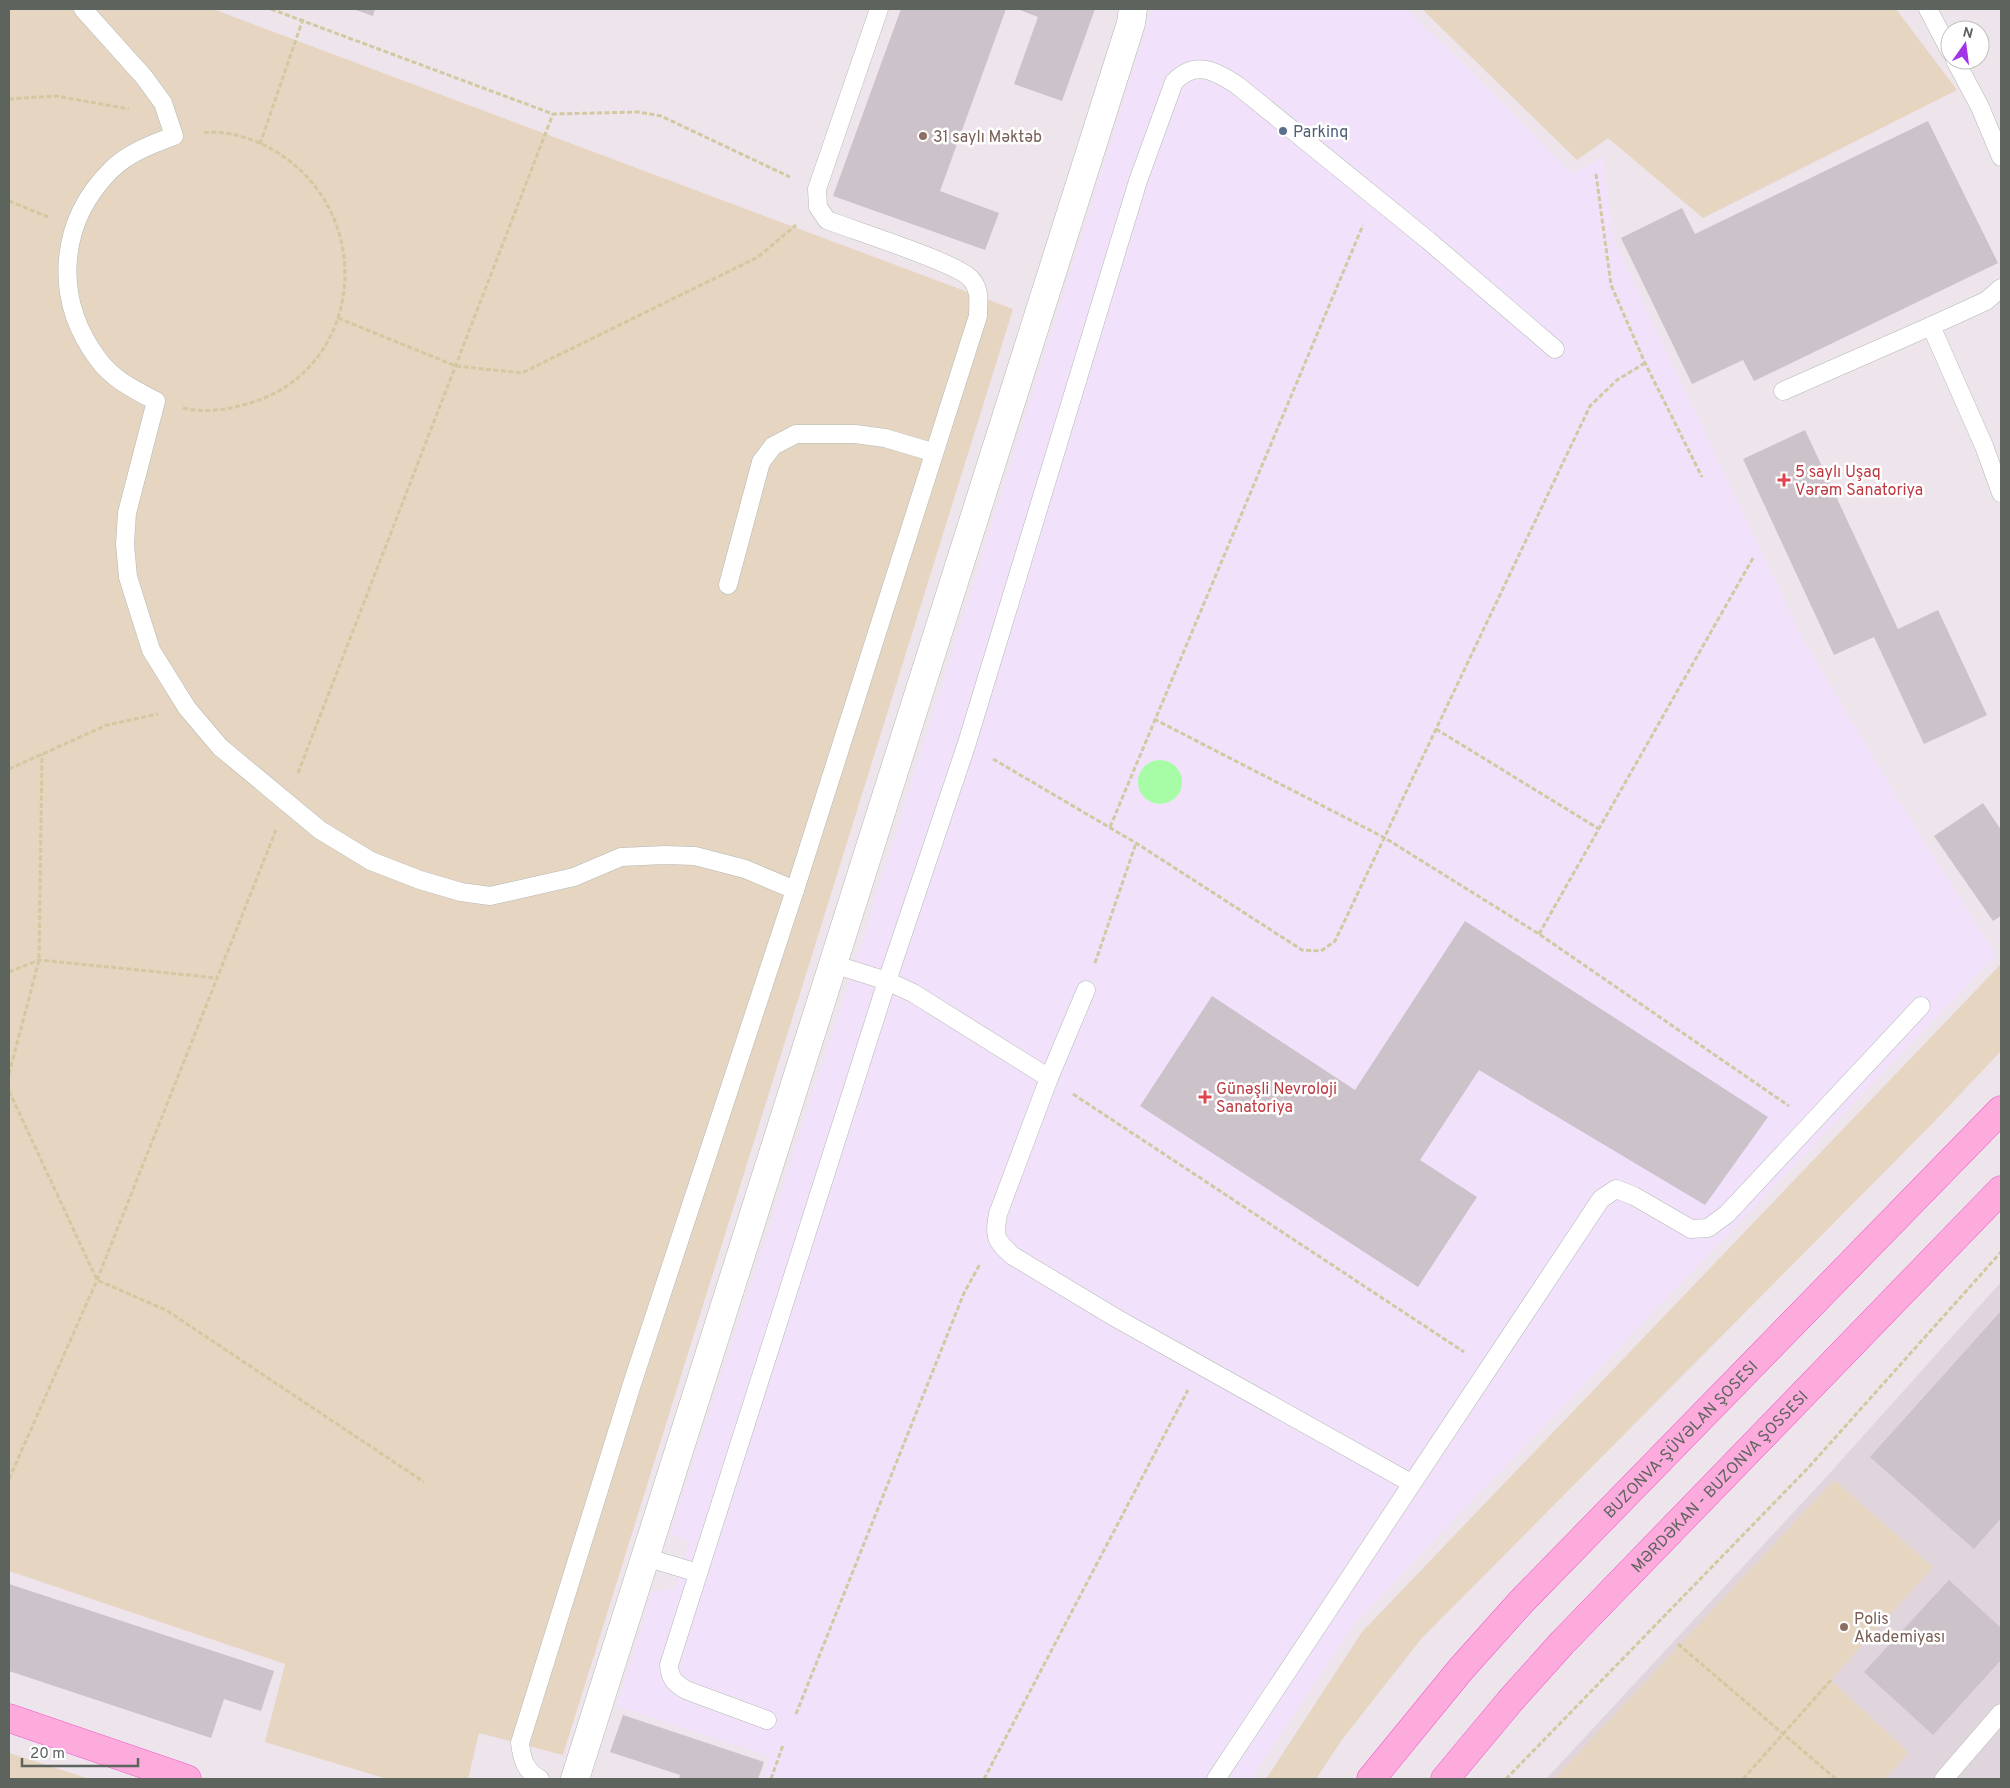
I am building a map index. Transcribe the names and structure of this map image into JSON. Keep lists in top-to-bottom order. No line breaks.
{"streets":{"main road":["BUZONVA-ŞÜVƏLAN ŞOSESI","MƏRDƏKAN - BUZONVA ŞOSSESI"]},"places":{"other":["Parkinq","31 saylı Məktəb","Polis Akademiyası"],"health":["5 saylı Uşaq Vərəm Sanatoriya","Günəşli Nevroloji Sanatoriya"]},"scale_bar":"20 m","north":"top"}
